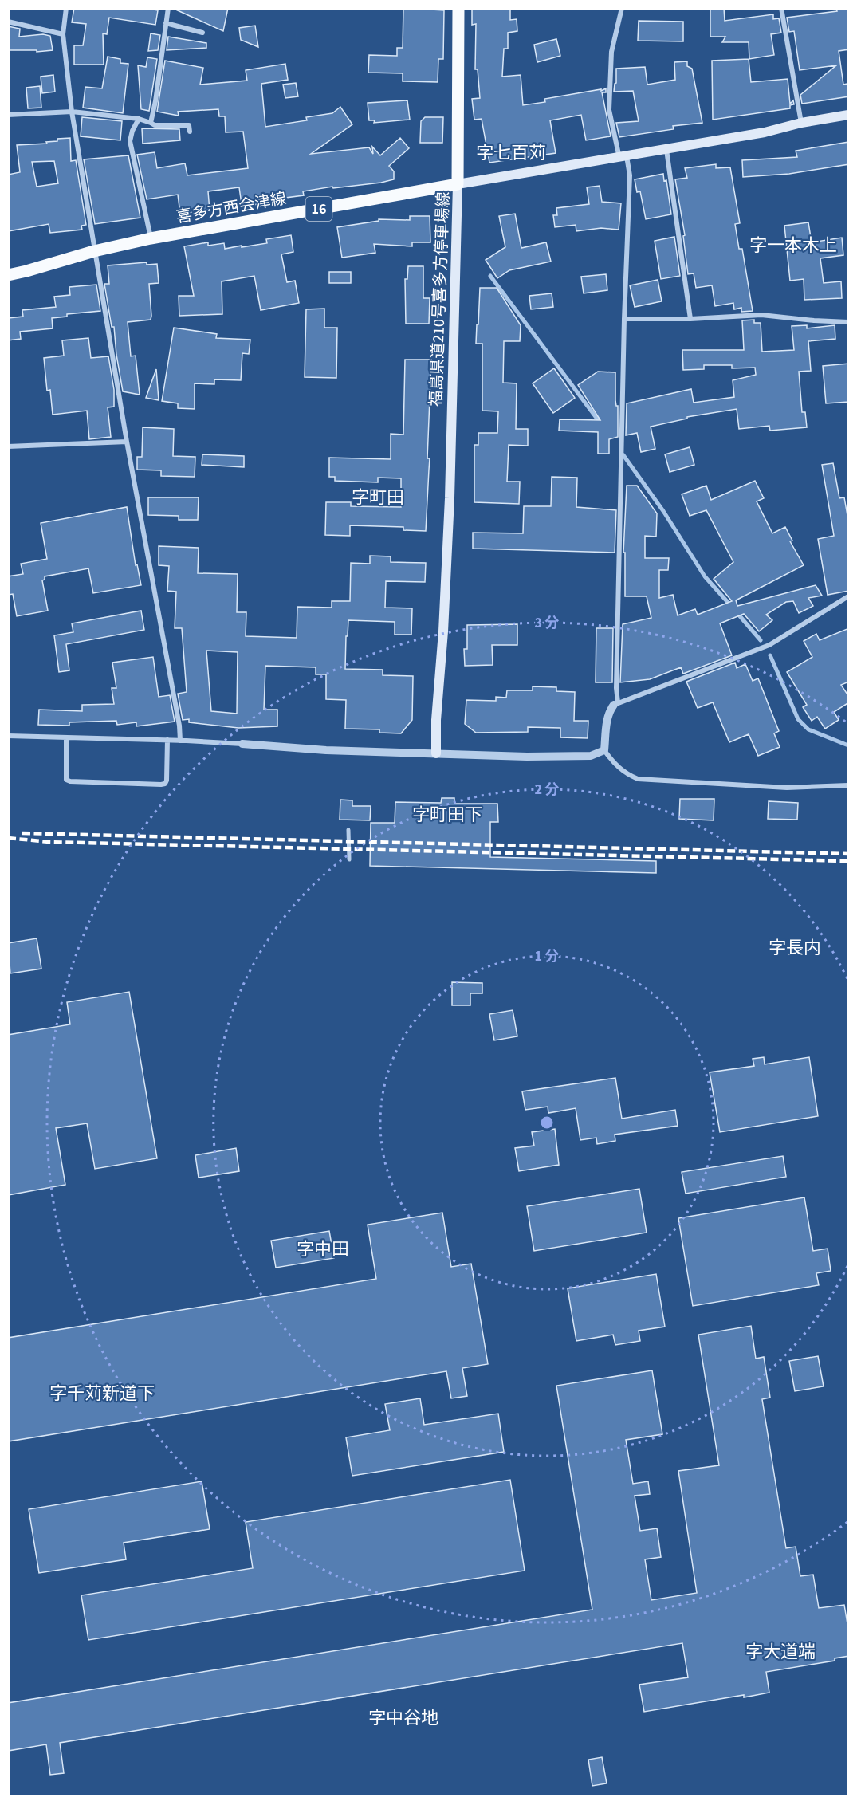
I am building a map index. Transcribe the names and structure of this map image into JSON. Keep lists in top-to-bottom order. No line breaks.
{"streets":{"main road":["喜多方西会津線","16","福島県道210号喜多方停車場線"]},"crossings":[["喜多方西会津線","福島県道210号喜多方停車場線"]],"districts":["字七百苅","字一本木上","字町田","字町田下","字長内","字中田","字千苅新道下","字大道端","字中谷地"],"rings":["3 分","2 分","1 分"]}
